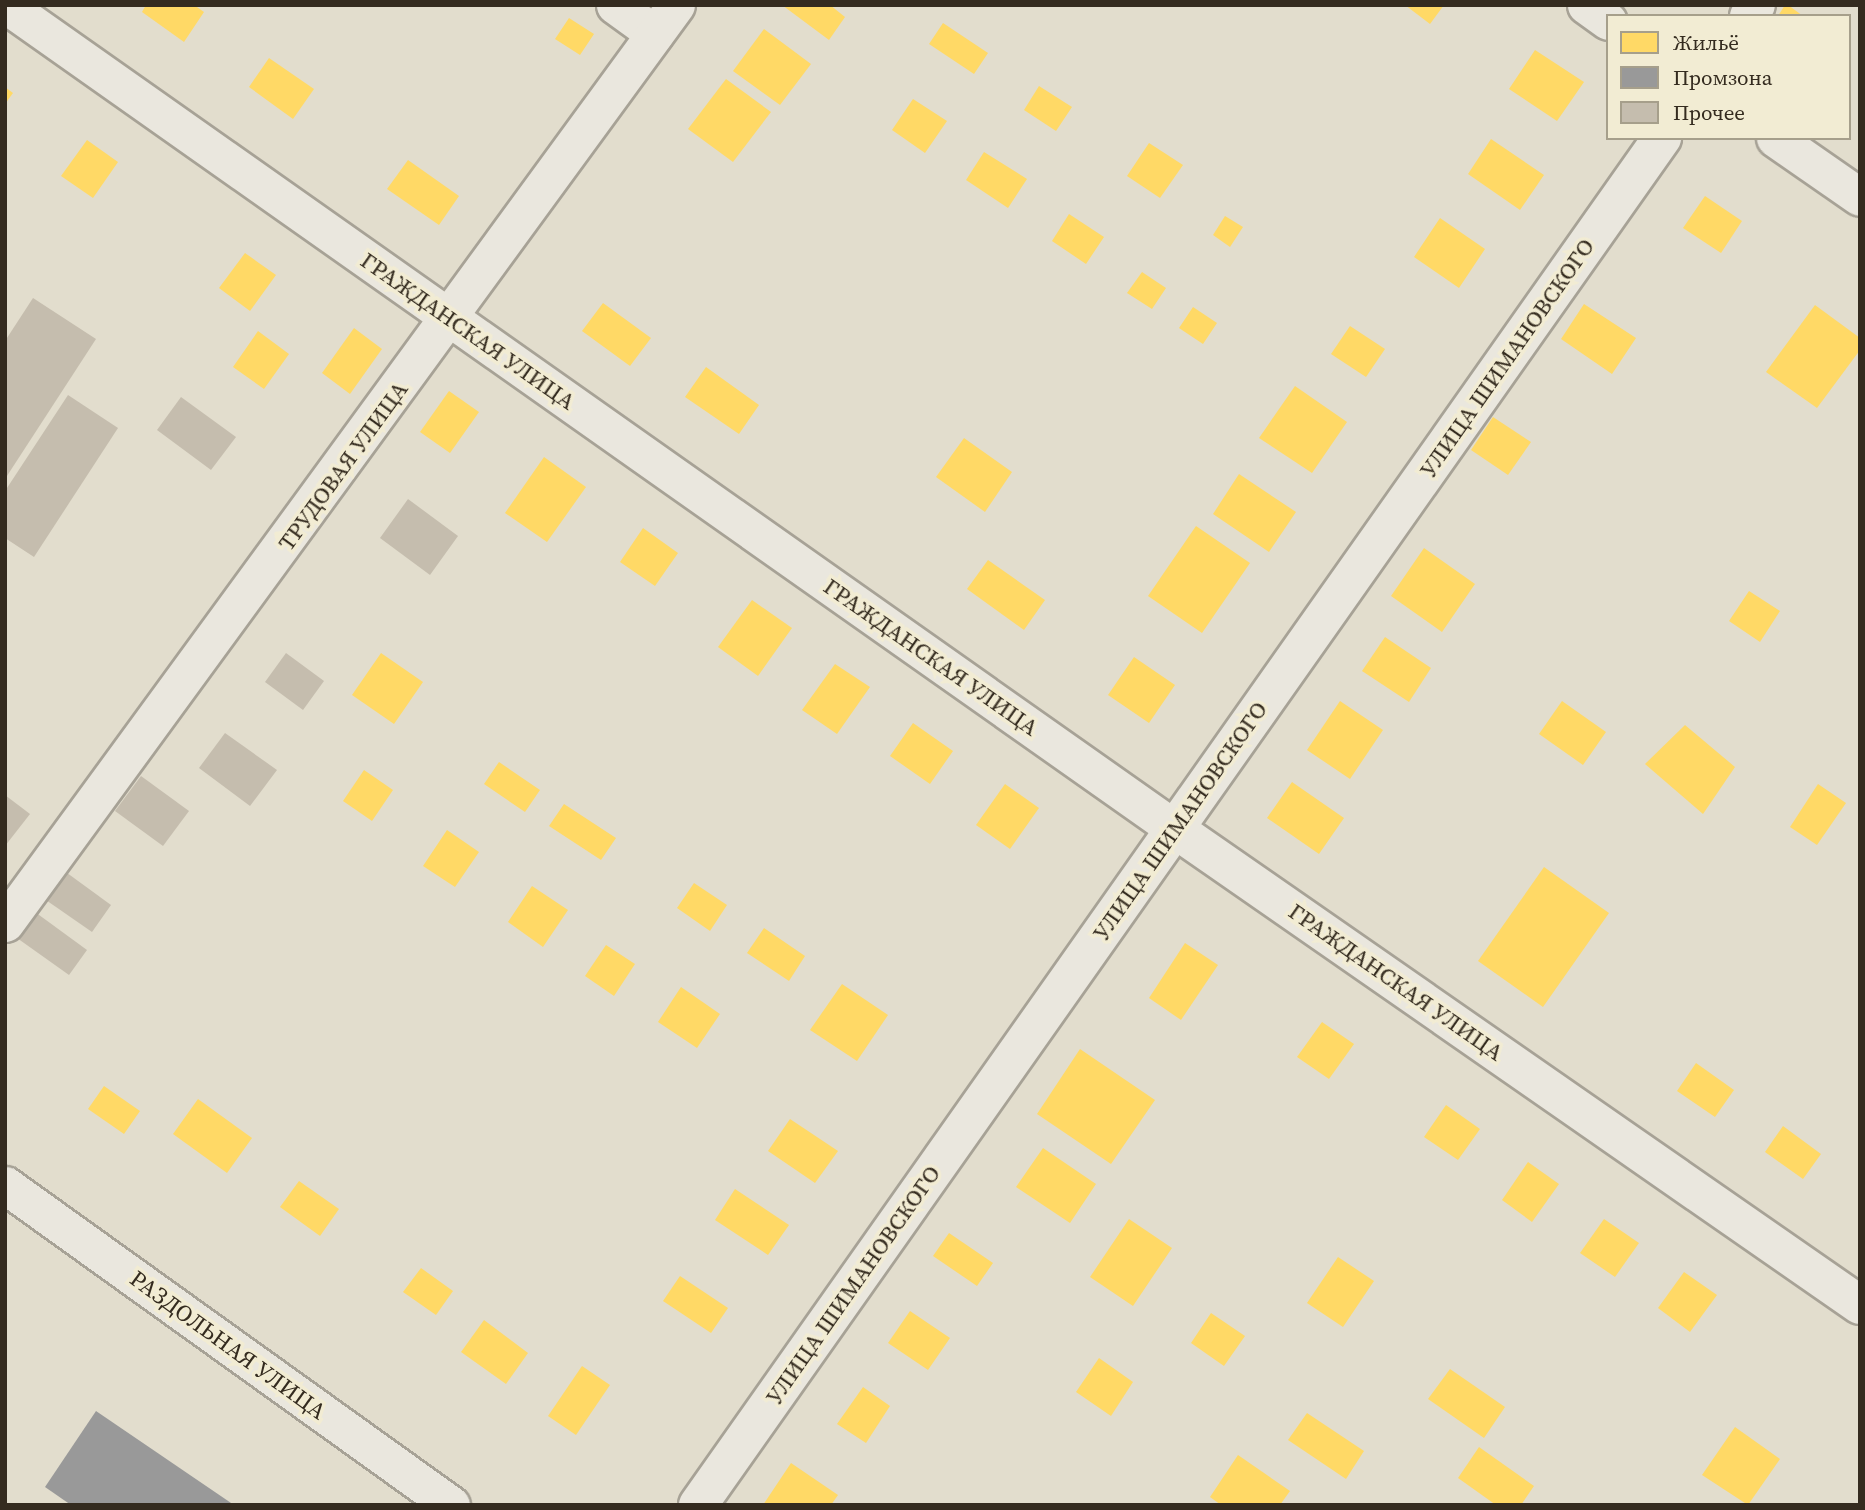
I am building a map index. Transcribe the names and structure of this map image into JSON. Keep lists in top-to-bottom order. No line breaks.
{"streets":{"street":["ГРАЖДАНСКАЯ УЛИЦА","УЛИЦА ШИМАНОВСКОГО","ТРУДОВАЯ УЛИЦА","РАЗДОЛЬНАЯ УЛИЦА"]},"crossings":[["ГРАЖДАНСКАЯ УЛИЦА","УЛИЦА ШИМАНОВСКОГО"],["ГРАЖДАНСКАЯ УЛИЦА","ТРУДОВАЯ УЛИЦА"]],"legend":["Жильё","Промзона","Прочее"]}
